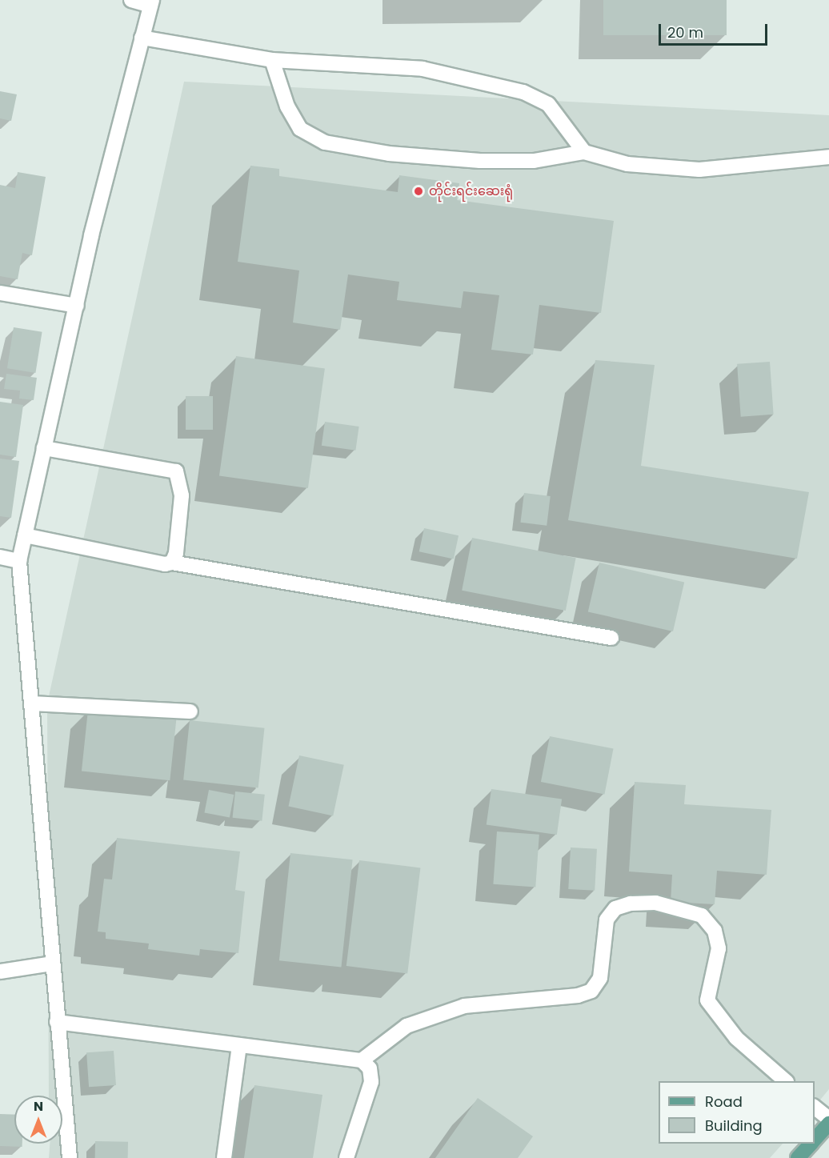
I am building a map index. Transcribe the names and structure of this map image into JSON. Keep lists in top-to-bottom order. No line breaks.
{"places":["တိုင်းရင်းဆေးရုံ"],"legend":["Road","Building"],"scale_bar":"20 m","north":"top"}
